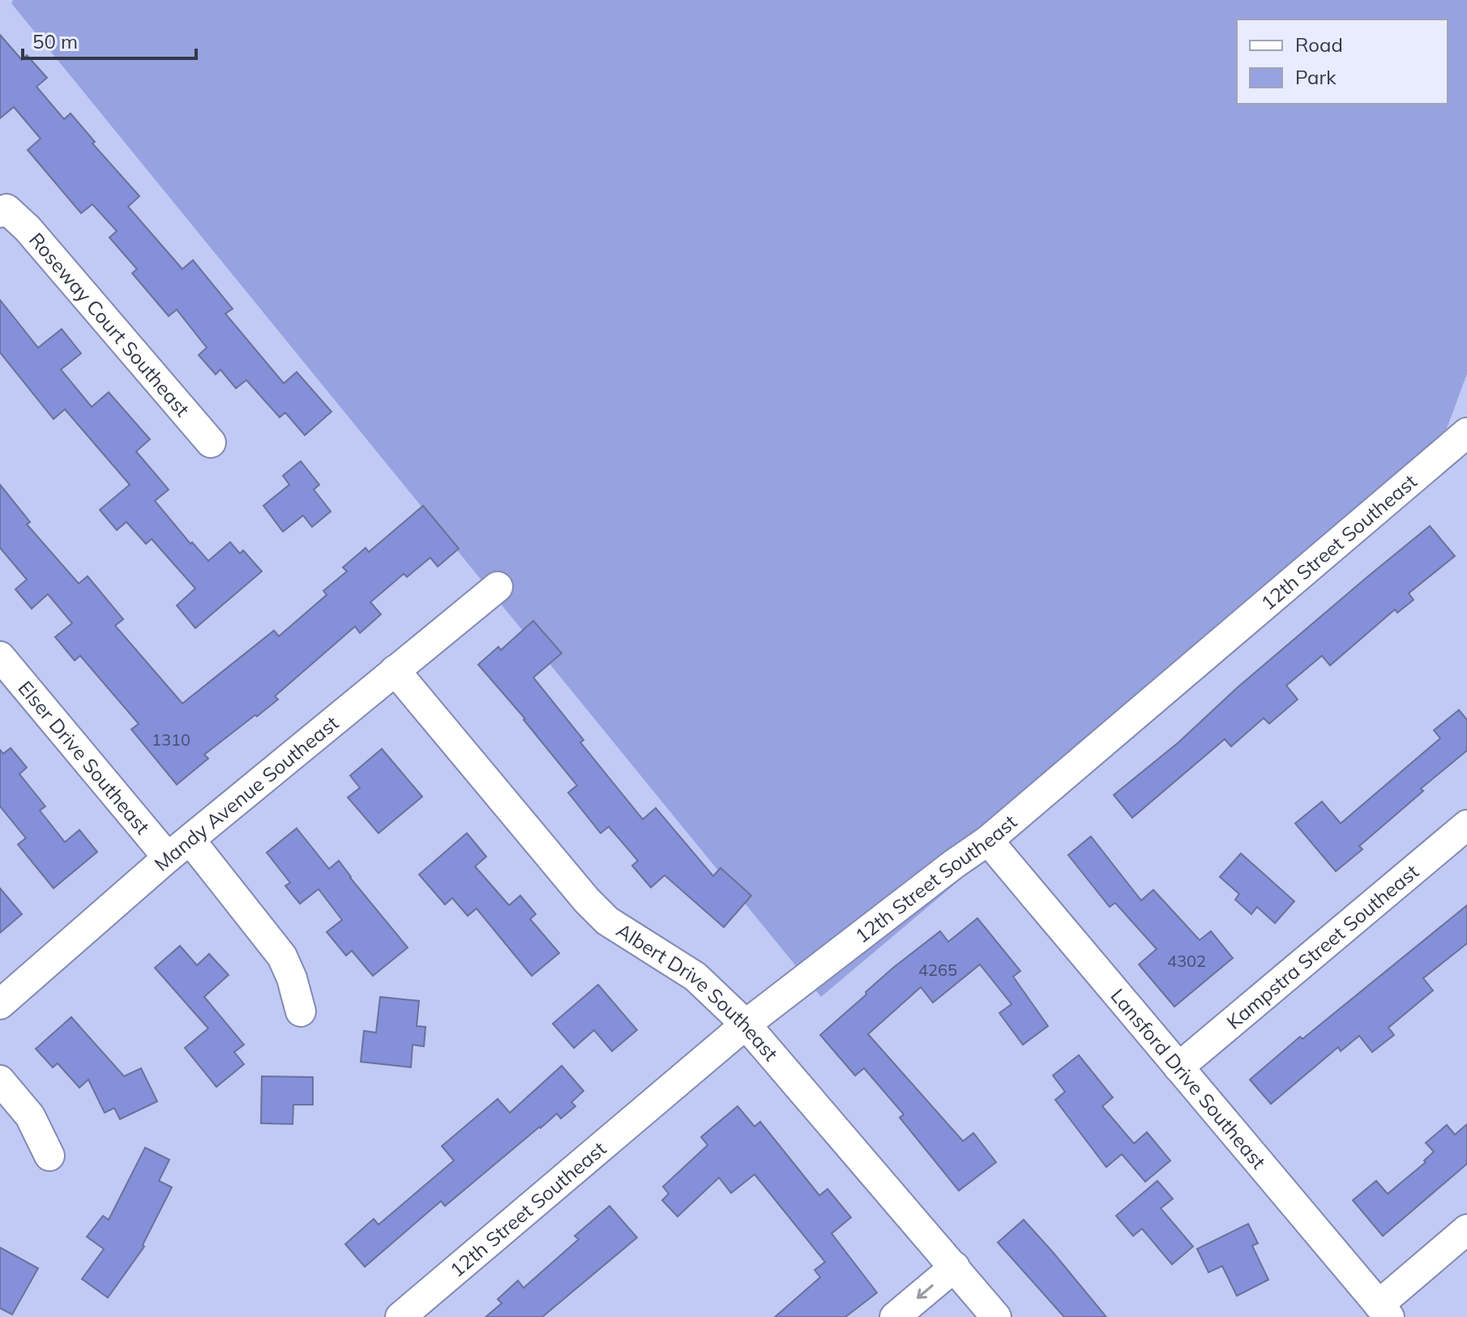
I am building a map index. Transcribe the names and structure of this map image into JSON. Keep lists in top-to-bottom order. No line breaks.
{"streets":{"street":["Roseway Court Southeast","12th Street Southeast","Elser Drive Southeast","Mandy Avenue Southeast","Kampstra Street Southeast","Albert Drive Southeast","Lansford Drive Southeast"]},"crossings":[["12th Street Southeast","Albert Drive Southeast"],["12th Street Southeast","Lansford Drive Southeast"],["Elser Drive Southeast","Mandy Avenue Southeast"],["Mandy Avenue Southeast","Albert Drive Southeast"],["Kampstra Street Southeast","Lansford Drive Southeast"]],"house_numbers":["1310","4302","4265"],"legend":["Road","Park"],"scale_bar":"50 m"}
